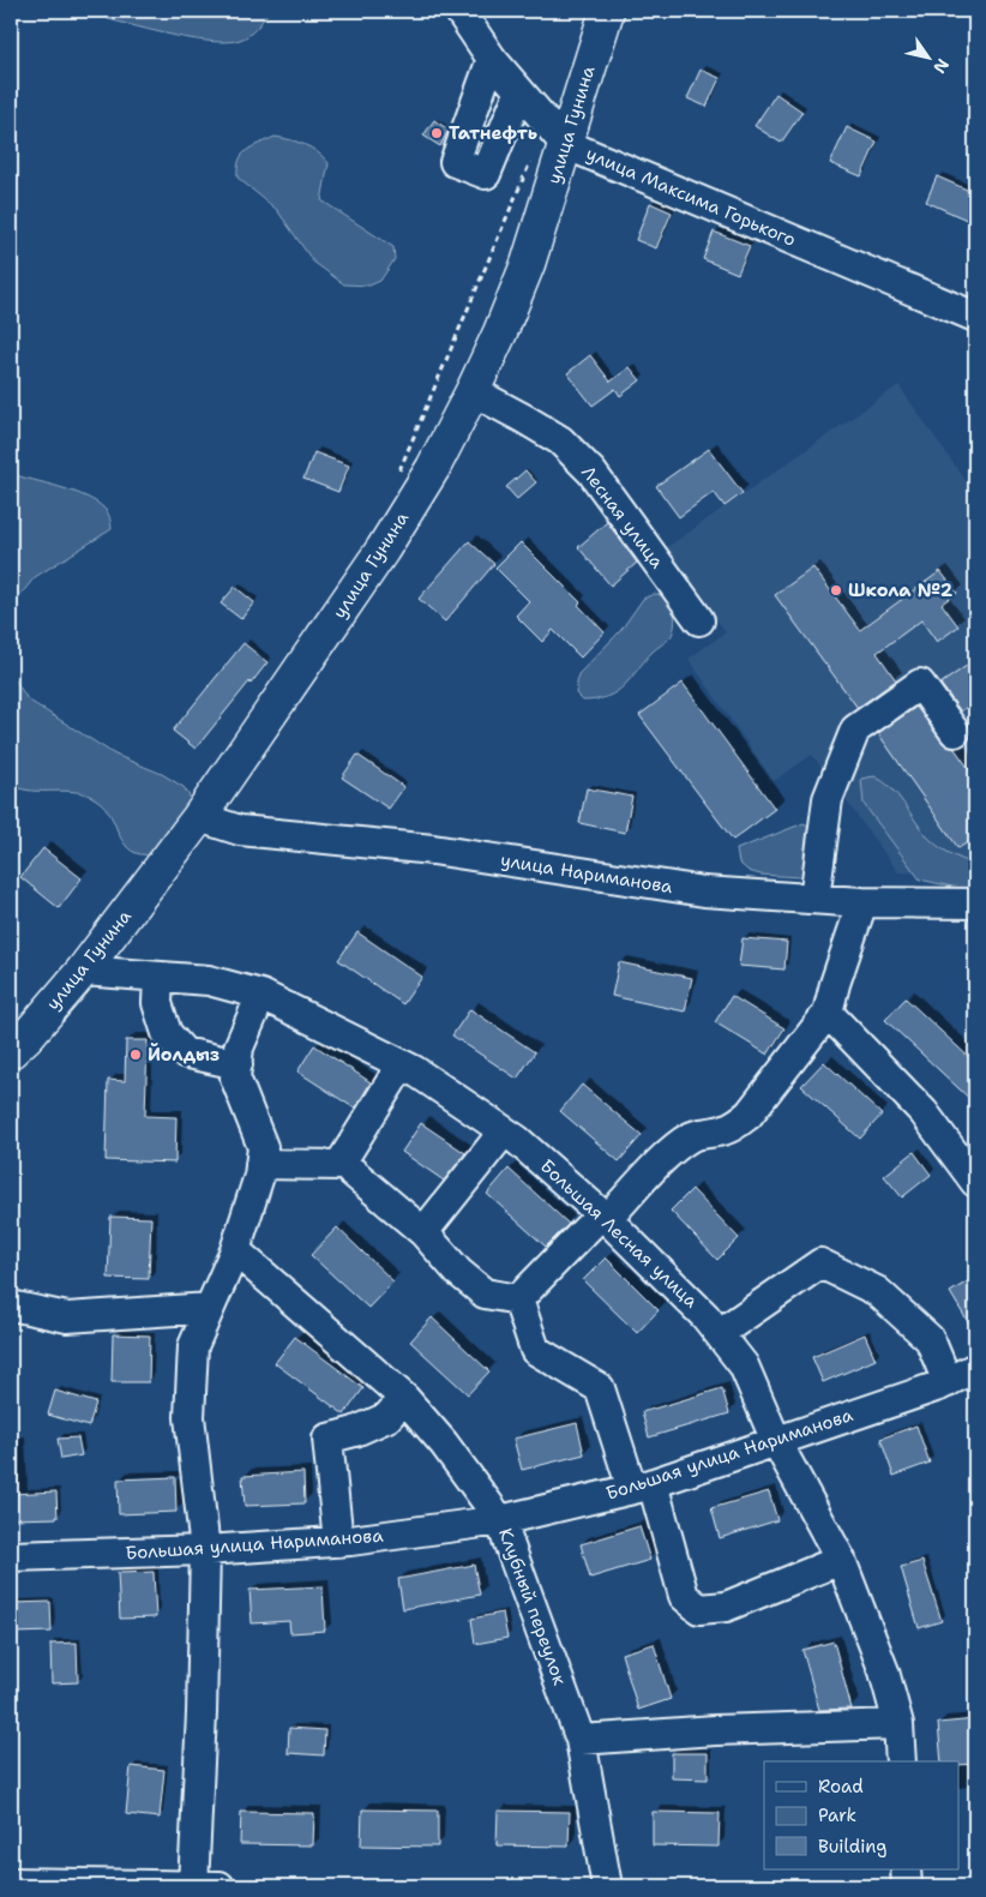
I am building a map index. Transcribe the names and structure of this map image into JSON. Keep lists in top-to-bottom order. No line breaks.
{"streets":{"main road":["улица Гунина"],"street":["улица Максима Горького","Лесная улица","улица Нариманова","Большая Лесная улица","Большая улица Нариманова","Клубный переулок"]},"crossings":[["улица Гунина","улица Максима Горького"],["улица Гунина","Лесная улица"],["улица Гунина","улица Нариманова"],["улица Гунина","Большая Лесная улица"],["Большая Лесная улица","Большая улица Нариманова"],["Большая улица Нариманова","Клубный переулок"]],"places":["Татнефть","Школа №2","Йолдыз"],"legend":["Road","Park","Building"],"north":"bottom right"}
